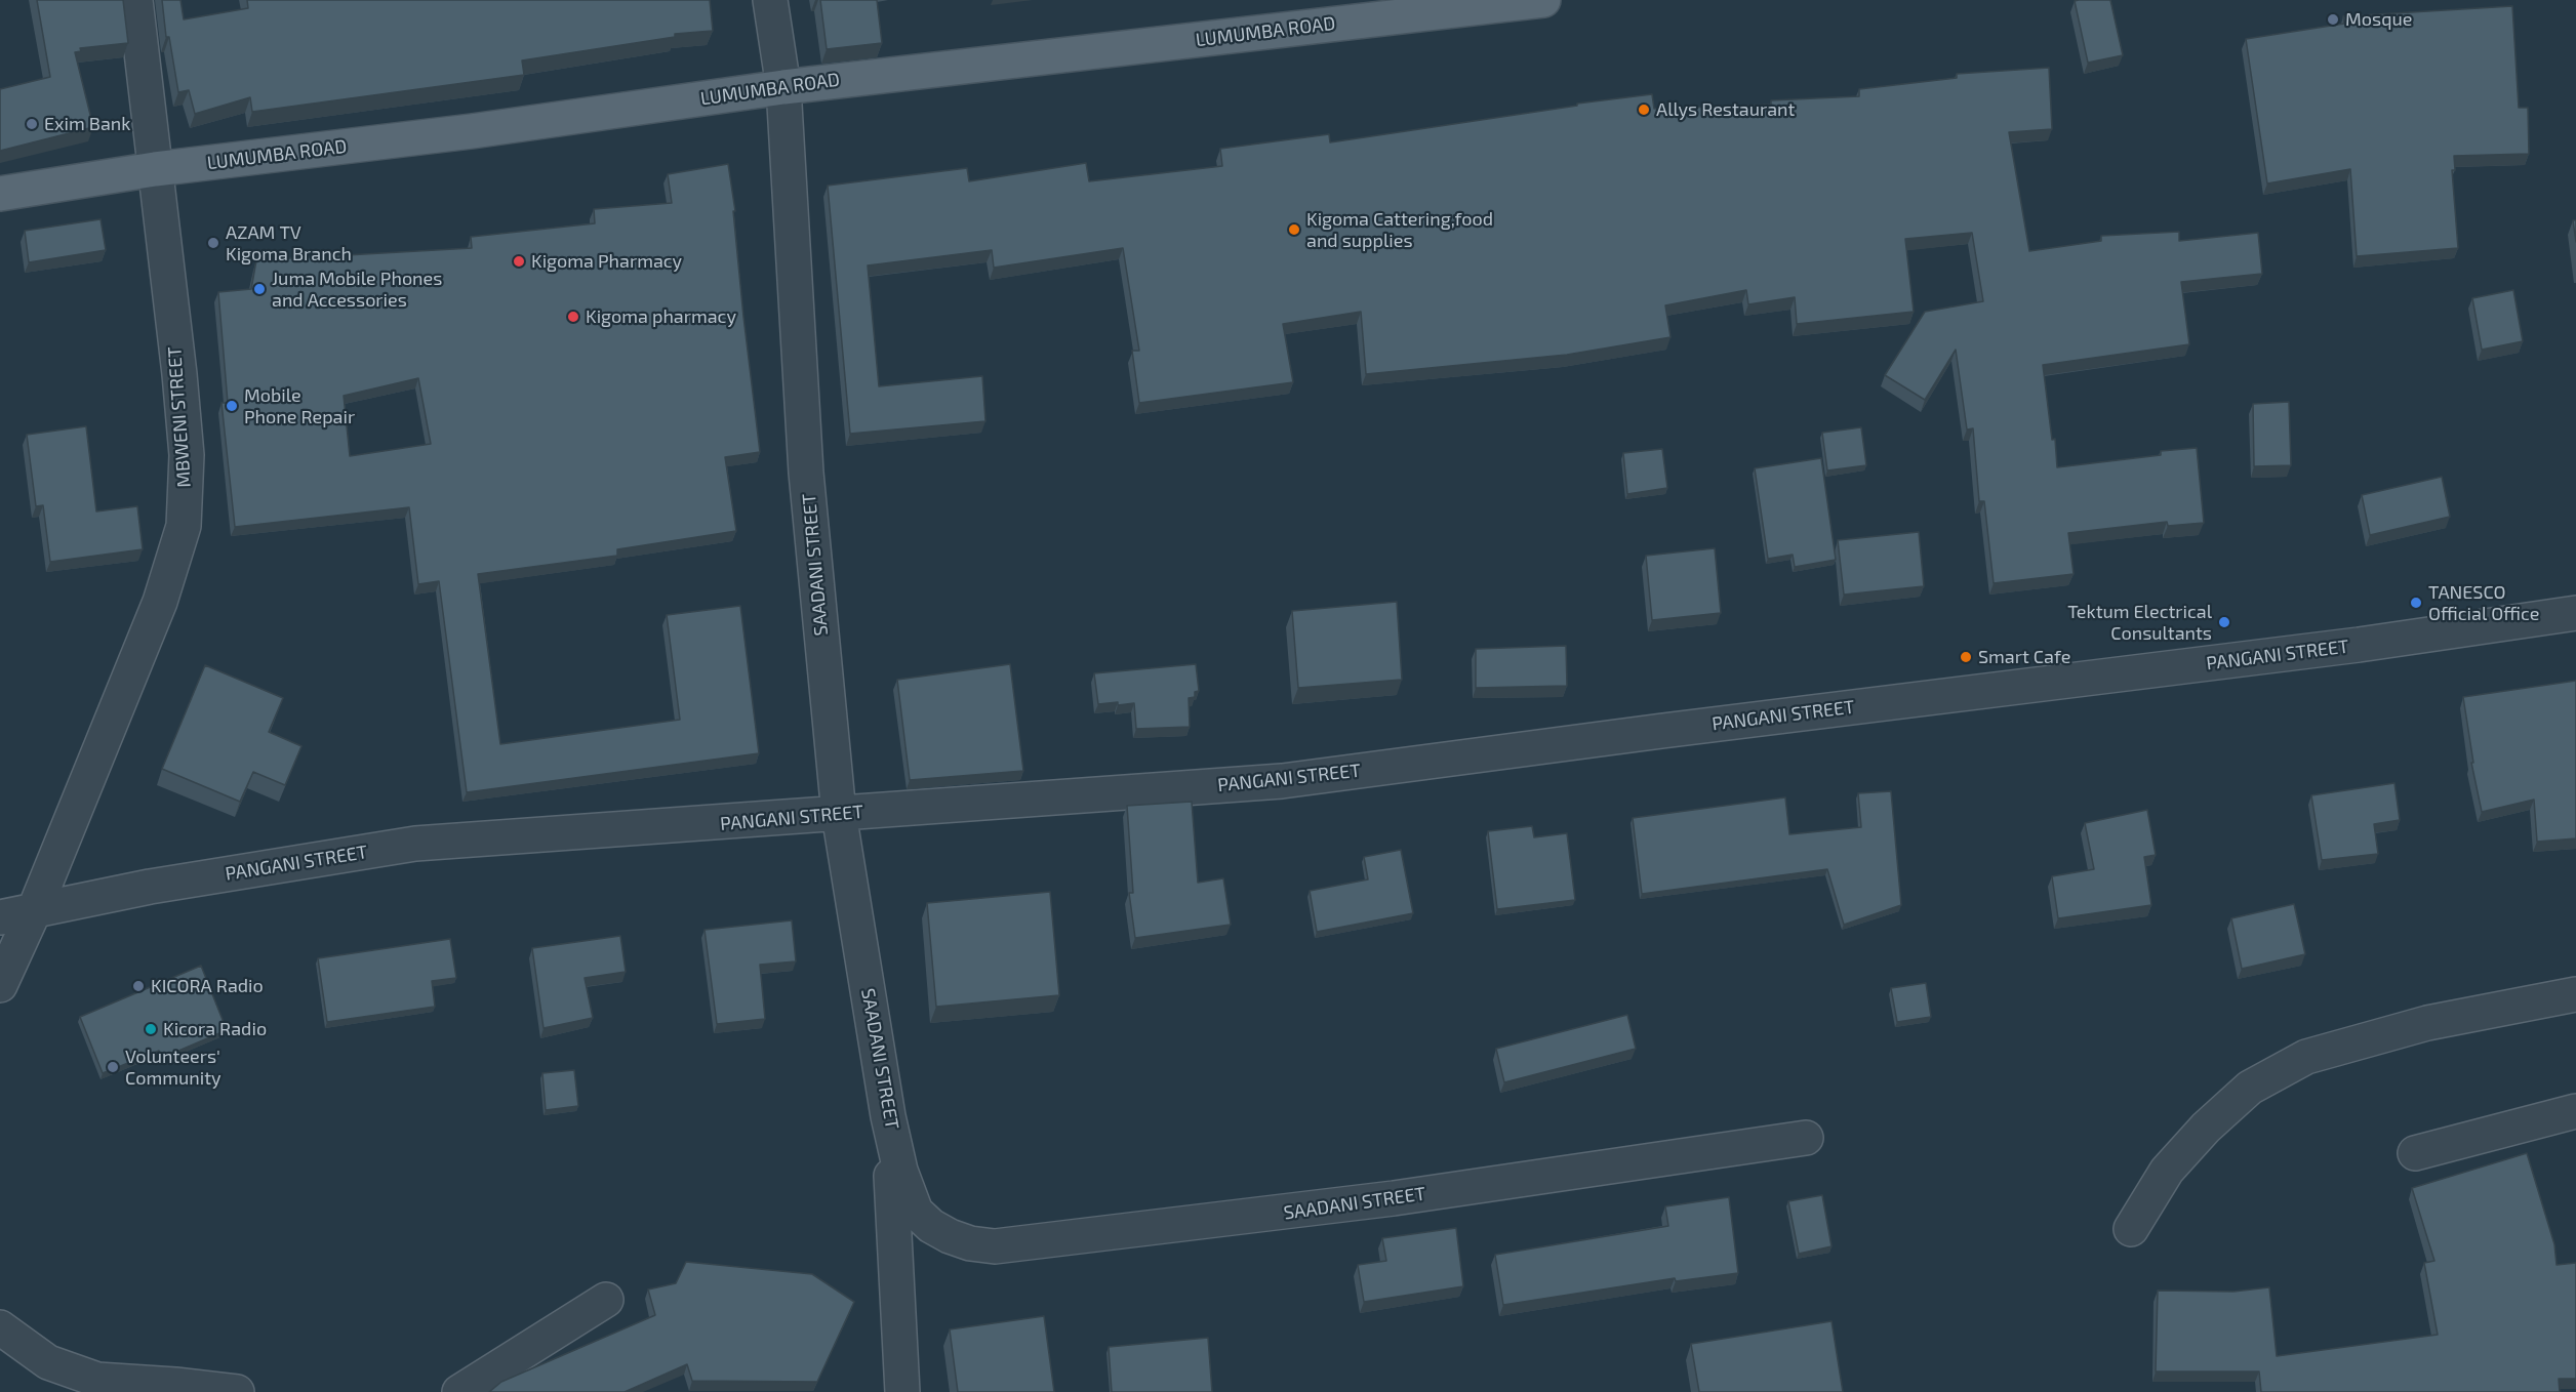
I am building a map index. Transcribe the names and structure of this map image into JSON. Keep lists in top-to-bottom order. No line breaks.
{"streets":{"main road":["LUMUMBA ROAD"],"street":["MBWENI STREET","SAADANI STREET","PANGANI STREET"]},"crossings":[["LUMUMBA ROAD","MBWENI STREET"],["LUMUMBA ROAD","SAADANI STREET"],["MBWENI STREET","PANGANI STREET"],["SAADANI STREET","PANGANI STREET"]],"places":["Mosque","Allys Restaurant","Exim Bank","Kigoma Cattering,food and supplies","AZAM TV Kigoma Branch","Kigoma Pharmacy","Juma Mobile Phones and Accessories","Kigoma pharmacy","Mobile Phone Repair","TANESCO Official Office","Tektum Electrical Consultants","Smart Cafe","KICORA Radio","Kicora Radio","Volunteers' Community"]}
